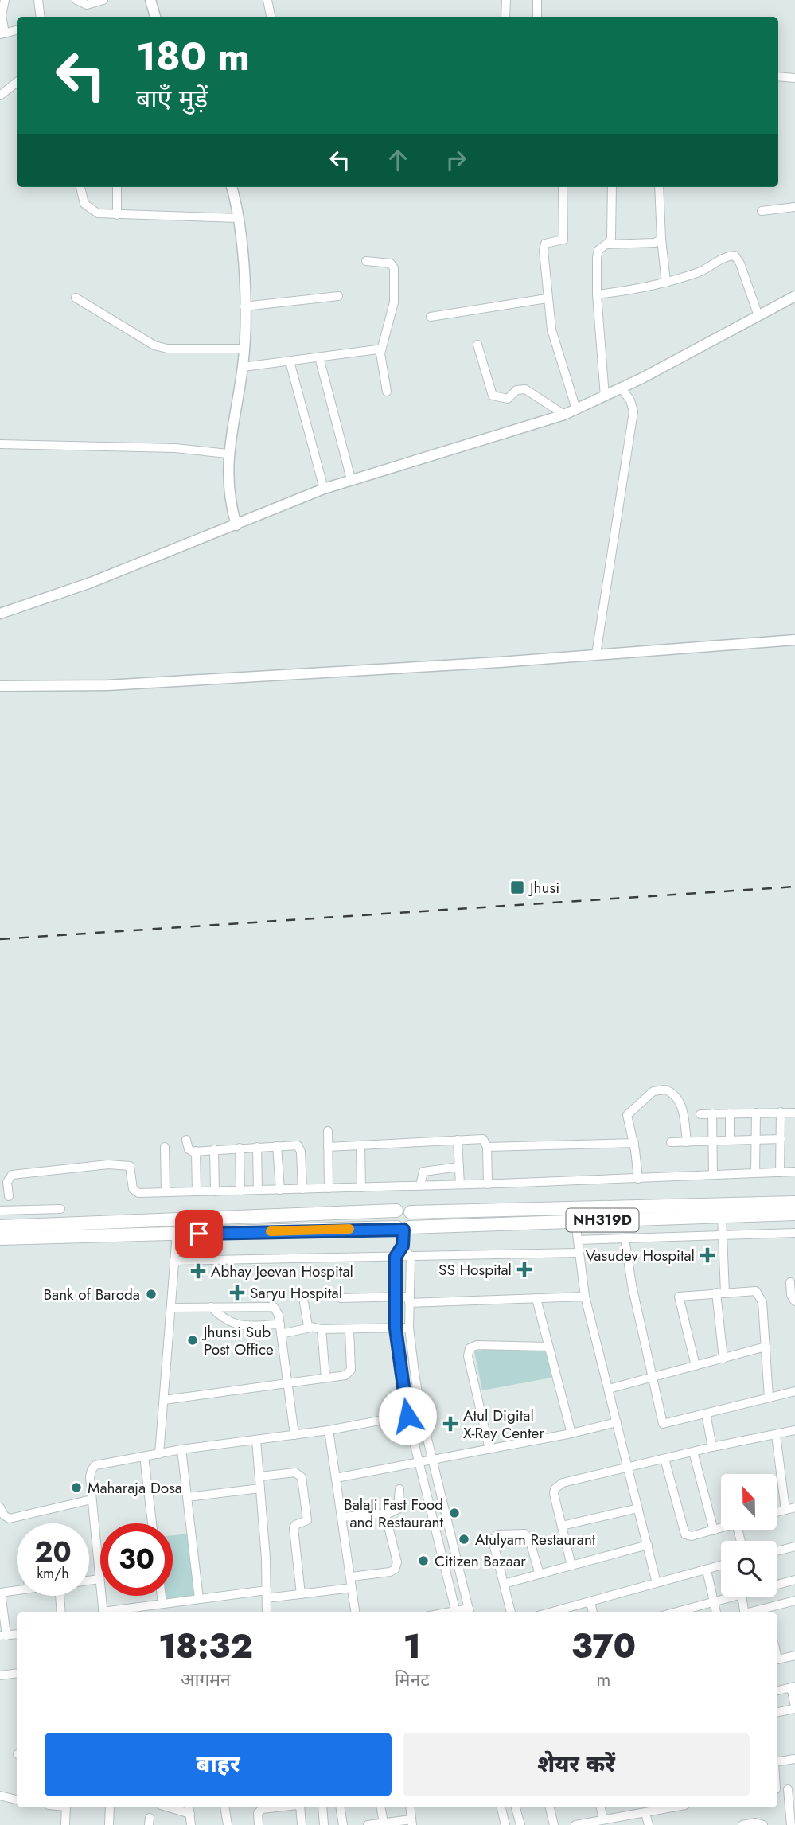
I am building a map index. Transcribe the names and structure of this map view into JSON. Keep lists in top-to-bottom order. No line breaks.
{"streets":{"highway":["NH319D"]},"places":{"transit":["Jhusi"],"health":["Vasudev Hospital","SS Hospital","Abhay Jeevan Hospital","Saryu Hospital","Atul Digital X-Ray Center"],"other":["Bank of Baroda","Jhunsi Sub Post Office","Maharaja Dosa","BalaJi Fast Food and Restaurant","Atulyam Restaurant","Citizen Bazaar"]},"north":"top","page":{"turn":["180 m","बाएँ मुड़ें"],"speed":"20 km/h","limit":"30","eta":["18:32","आगमन","1","मिनट","370","m"],"buttons":["बाहर","शेयर करें"]}}
